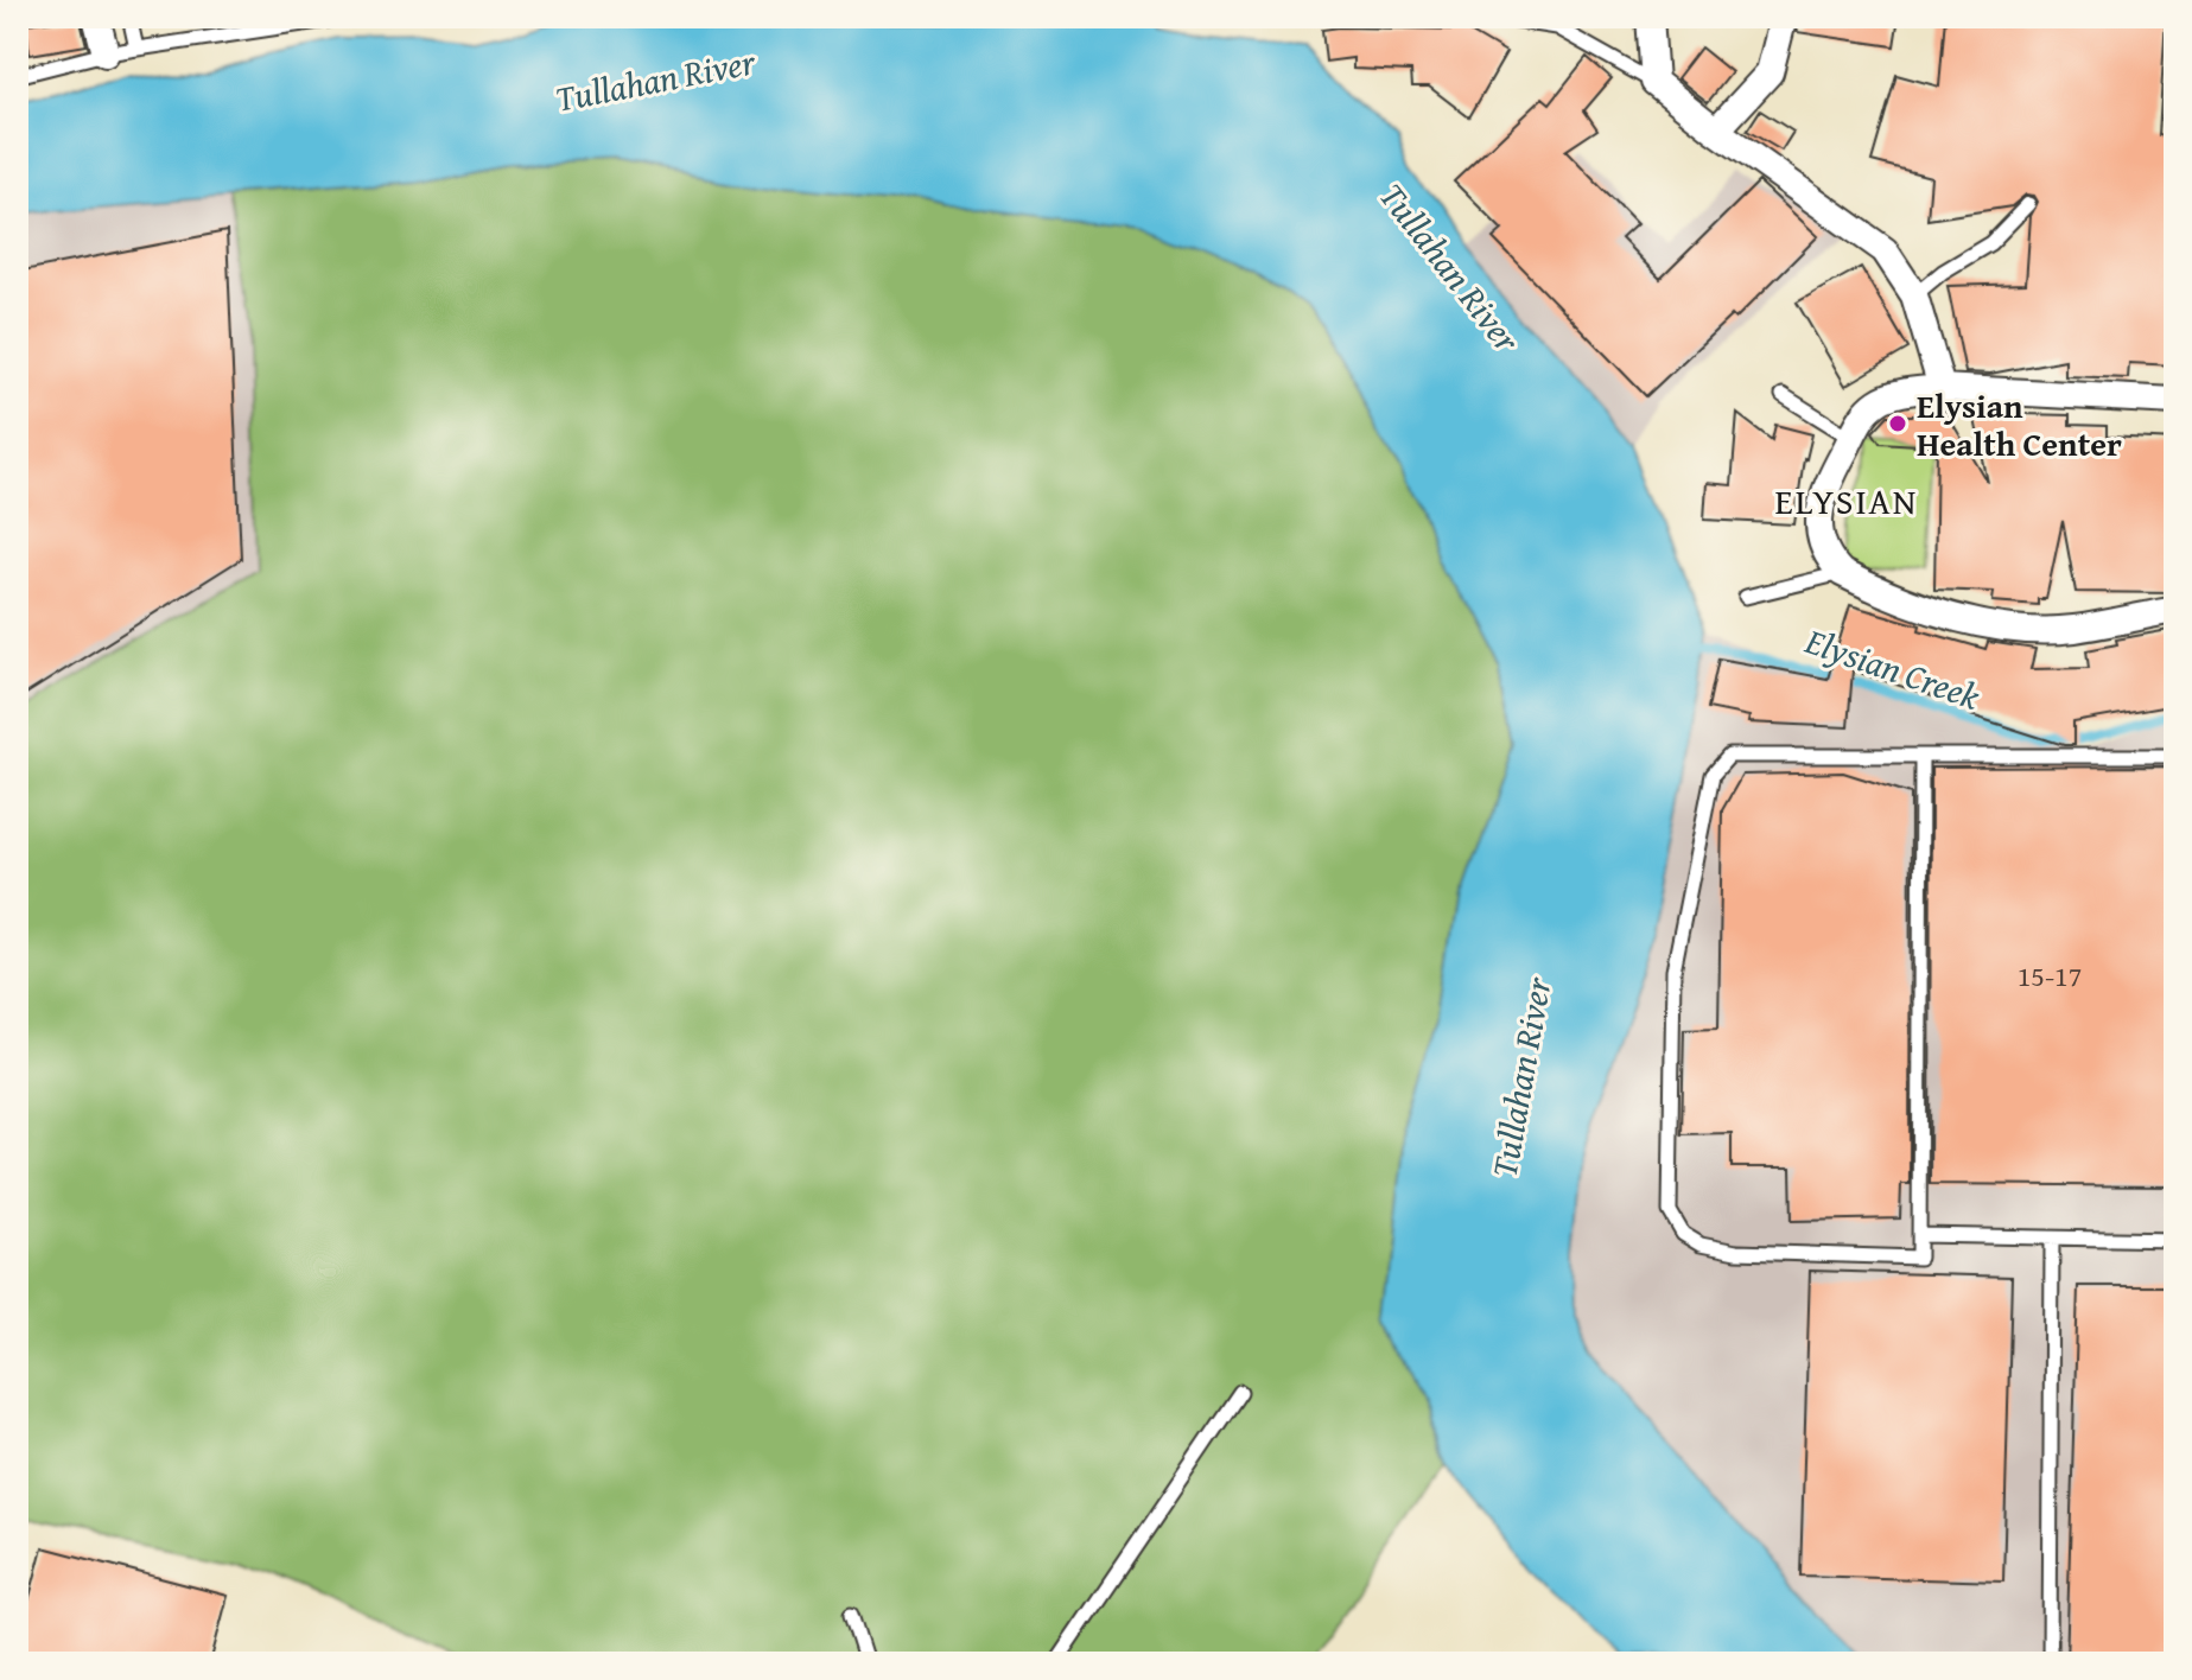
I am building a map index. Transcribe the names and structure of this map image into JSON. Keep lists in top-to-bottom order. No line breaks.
{"districts":["ELYSIAN"],"water":["Tullahan River","Elysian Creek"],"places":["Elysian Health Center"],"house_numbers":["15-17"]}
